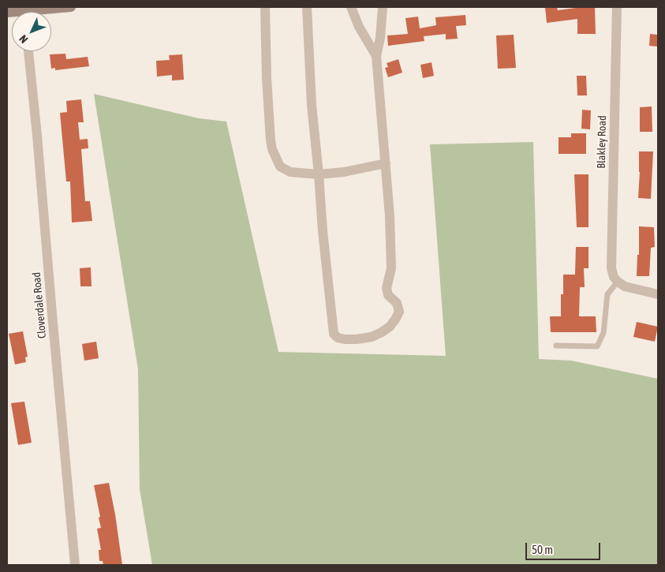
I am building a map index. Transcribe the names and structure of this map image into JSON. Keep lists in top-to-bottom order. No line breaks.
{"streets":{"street":["Blakley Road","Cloverdale Road"]},"scale_bar":"50 m","north":"bottom left"}
